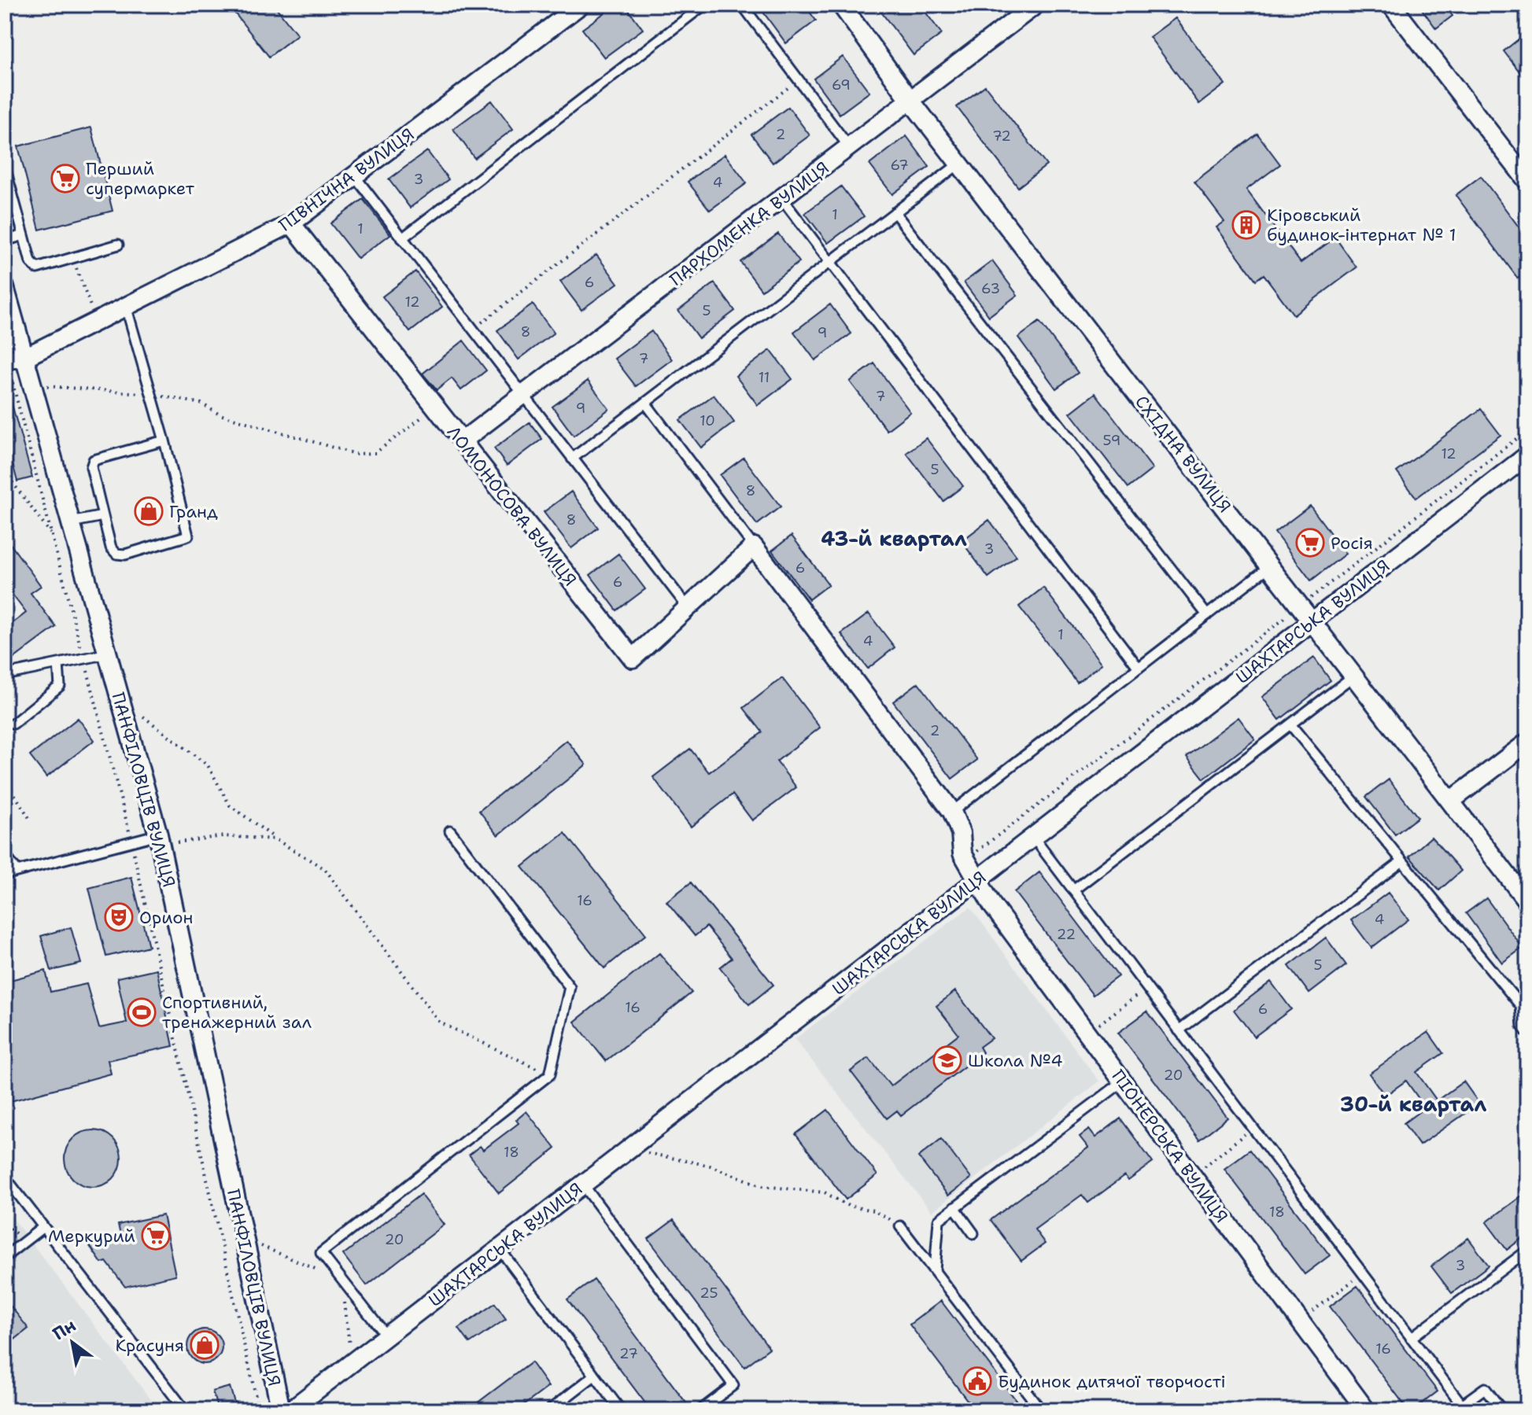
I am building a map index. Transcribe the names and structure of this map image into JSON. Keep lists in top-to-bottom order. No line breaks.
{"streets":{"street":["ПІВНІЧНА ВУЛИЦЯ","ПАРХОМЕНКА ВУЛИЦЯ","СХІДНА ВУЛИЦЯ","ЛОМОНОСОВА ВУЛИЦЯ","ШАХТАРСЬКА ВУЛИЦЯ","ПАНФІЛОВЦІВ ВУЛИЦЯ","ПІОНЕРСЬКА ВУЛИЦЯ"]},"crossings":[["ПІВНІЧНА ВУЛИЦЯ","ЛОМОНОСОВА ВУЛИЦЯ"],["ПІВНІЧНА ВУЛИЦЯ","ПАНФІЛОВЦІВ ВУЛИЦЯ"],["ПАРХОМЕНКА ВУЛИЦЯ","СХІДНА ВУЛИЦЯ"],["ПАРХОМЕНКА ВУЛИЦЯ","ЛОМОНОСОВА ВУЛИЦЯ"],["СХІДНА ВУЛИЦЯ","ШАХТАРСЬКА ВУЛИЦЯ"],["ЛОМОНОСОВА ВУЛИЦЯ","ПІОНЕРСЬКА ВУЛИЦЯ"],["ШАХТАРСЬКА ВУЛИЦЯ","ПІОНЕРСЬКА ВУЛИЦЯ"]],"districts":["43-й квартал","30-й квартал"],"places":{"supermarket":["Перший супермаркет","Росія","Меркурий"],"building":["Кіровський будинок-інтернат № 1"],"shop":["Гранд","Красуня"],"theatre":["Орион"],"sports":["Спортивний, тренажерний зал"],"school or university":["Школа №4"],"public building":["Будинок дитячої творчості"]},"house_numbers":["69","2","72","67","3","4","1","1","6","63","12","5","8","9","7","11","7","9","10","59","12","5","8","8","3","6","6","1","4","2","16","4","22","5","16","6","20","18","18","20","3","25","16","27"],"north":"top left"}
